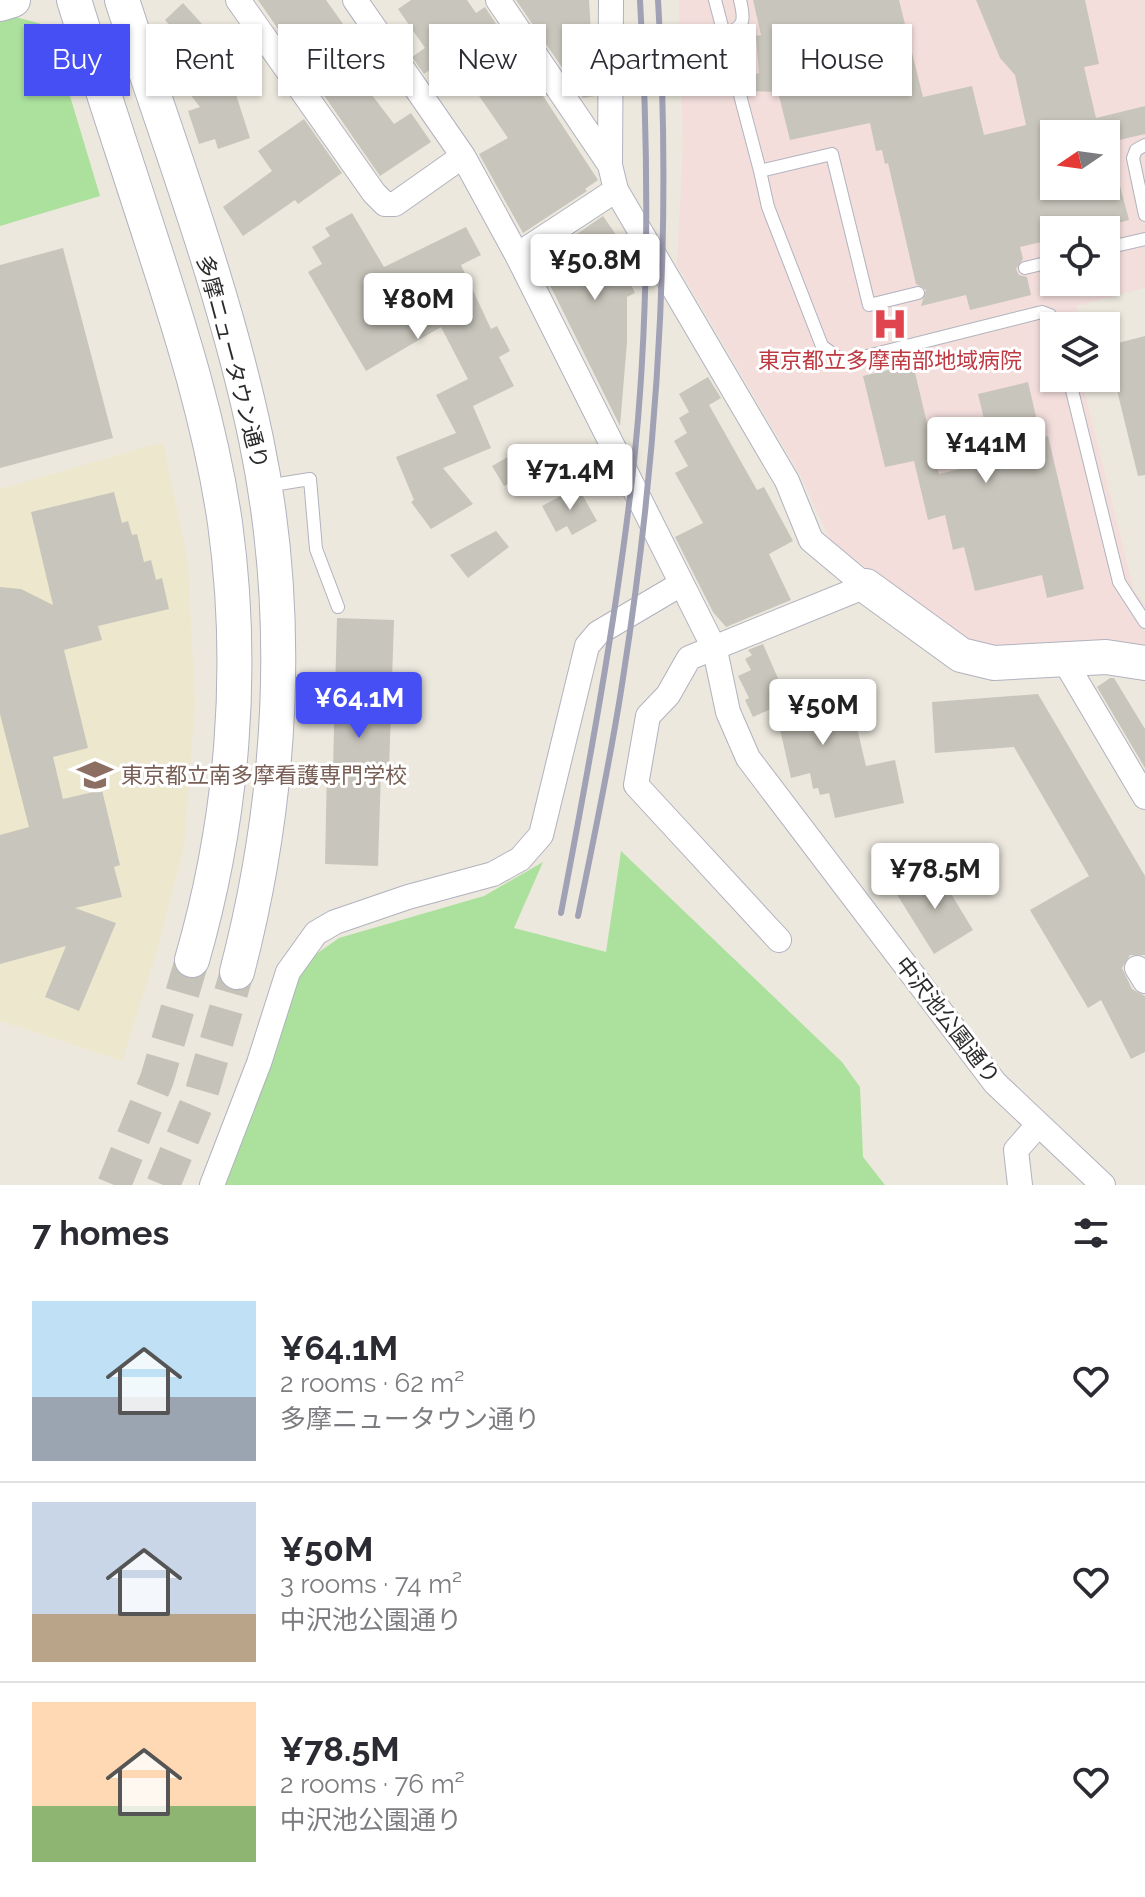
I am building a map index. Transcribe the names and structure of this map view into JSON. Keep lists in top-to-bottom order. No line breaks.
{"streets":{"main road":["多摩ニュータウン通り"],"street":["中沢池公園通り"]},"places":{"hospital":["東京都立多摩南部地域病院"],"school or university":["東京都立南多摩看護専門学校"]},"north":"left","page":{"chip":["Buy","Rent","Filters","New","Apartment","House"],"price":["¥50.8M","¥80M","¥141M","¥71.4M","¥64.1M","¥50M","¥78.5M"],"heading":"7 homes","list":[{"name":"¥64.1M","note":"2 rooms · 62 m² · 多摩ニュータウン通り"},{"name":"¥50M","note":"3 rooms · 74 m² · 中沢池公園通り"},{"name":"¥78.5M","note":"2 rooms · 76 m² · 中沢池公園通り"}]}}
